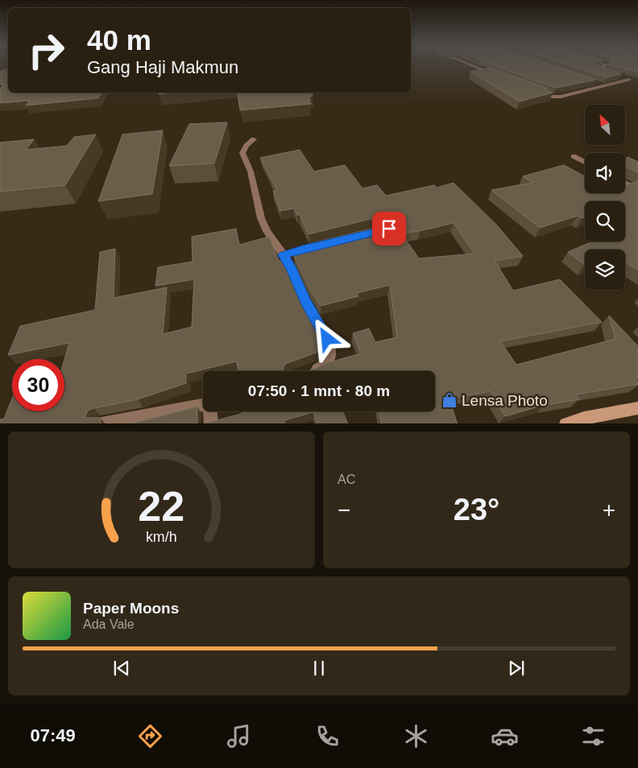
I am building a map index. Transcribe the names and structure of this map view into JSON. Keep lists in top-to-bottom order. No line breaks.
{"places":{"shop":["Lensa Photo"]},"north":"top left","page":{"turn":["40 m","Gang Haji Makmun"],"limit":"30","trip":"07:50 · 1 mnt · 80 m","tile":"AC","heat":["−","23°","+"],"song":["Paper Moons","Ada Vale"],"tabs":"07:49","gauge":["22","km/h"]}}
